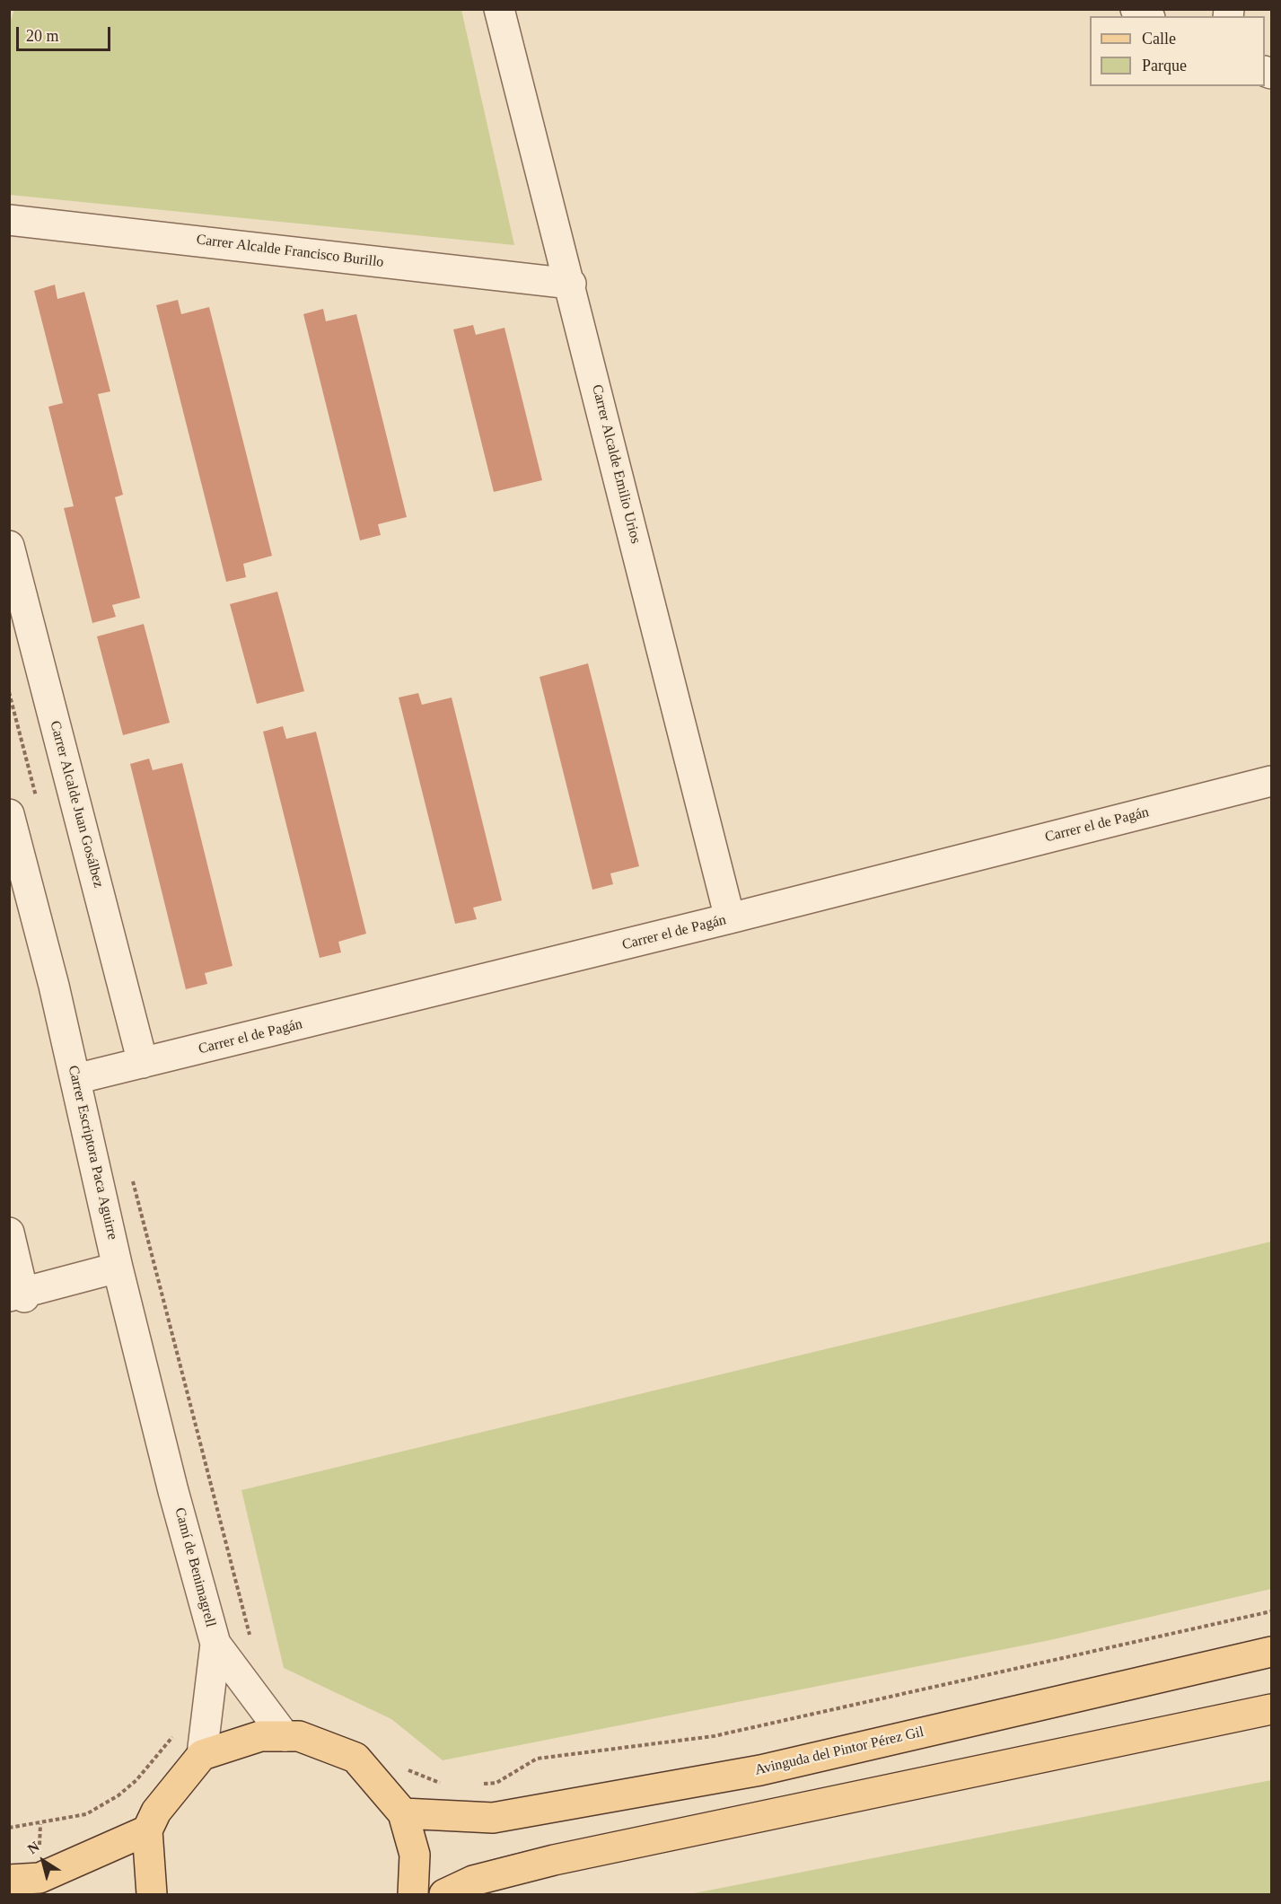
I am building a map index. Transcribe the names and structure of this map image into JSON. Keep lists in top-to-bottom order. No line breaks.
{"streets":{"main road":["Avinguda del Pintor Pérez Gil"],"street":["Carrer Alcalde Francisco Burillo","Carrer Alcalde Emilio Urios","Carrer Alcalde Juan Gosálbez","Carrer el de Pagán","Carrer Escriptora Paca Aguirre","Camí de Benimagrell"]},"crossings":[["Carrer Alcalde Francisco Burillo","Carrer Alcalde Emilio Urios"],["Carrer Alcalde Emilio Urios","Carrer el de Pagán"],["Carrer Alcalde Juan Gosálbez","Carrer el de Pagán"],["Carrer el de Pagán","Carrer Escriptora Paca Aguirre"],["Carrer Escriptora Paca Aguirre","Camí de Benimagrell"]],"legend":["Calle","Parque"],"scale_bar":"20 m","north":"top left"}
